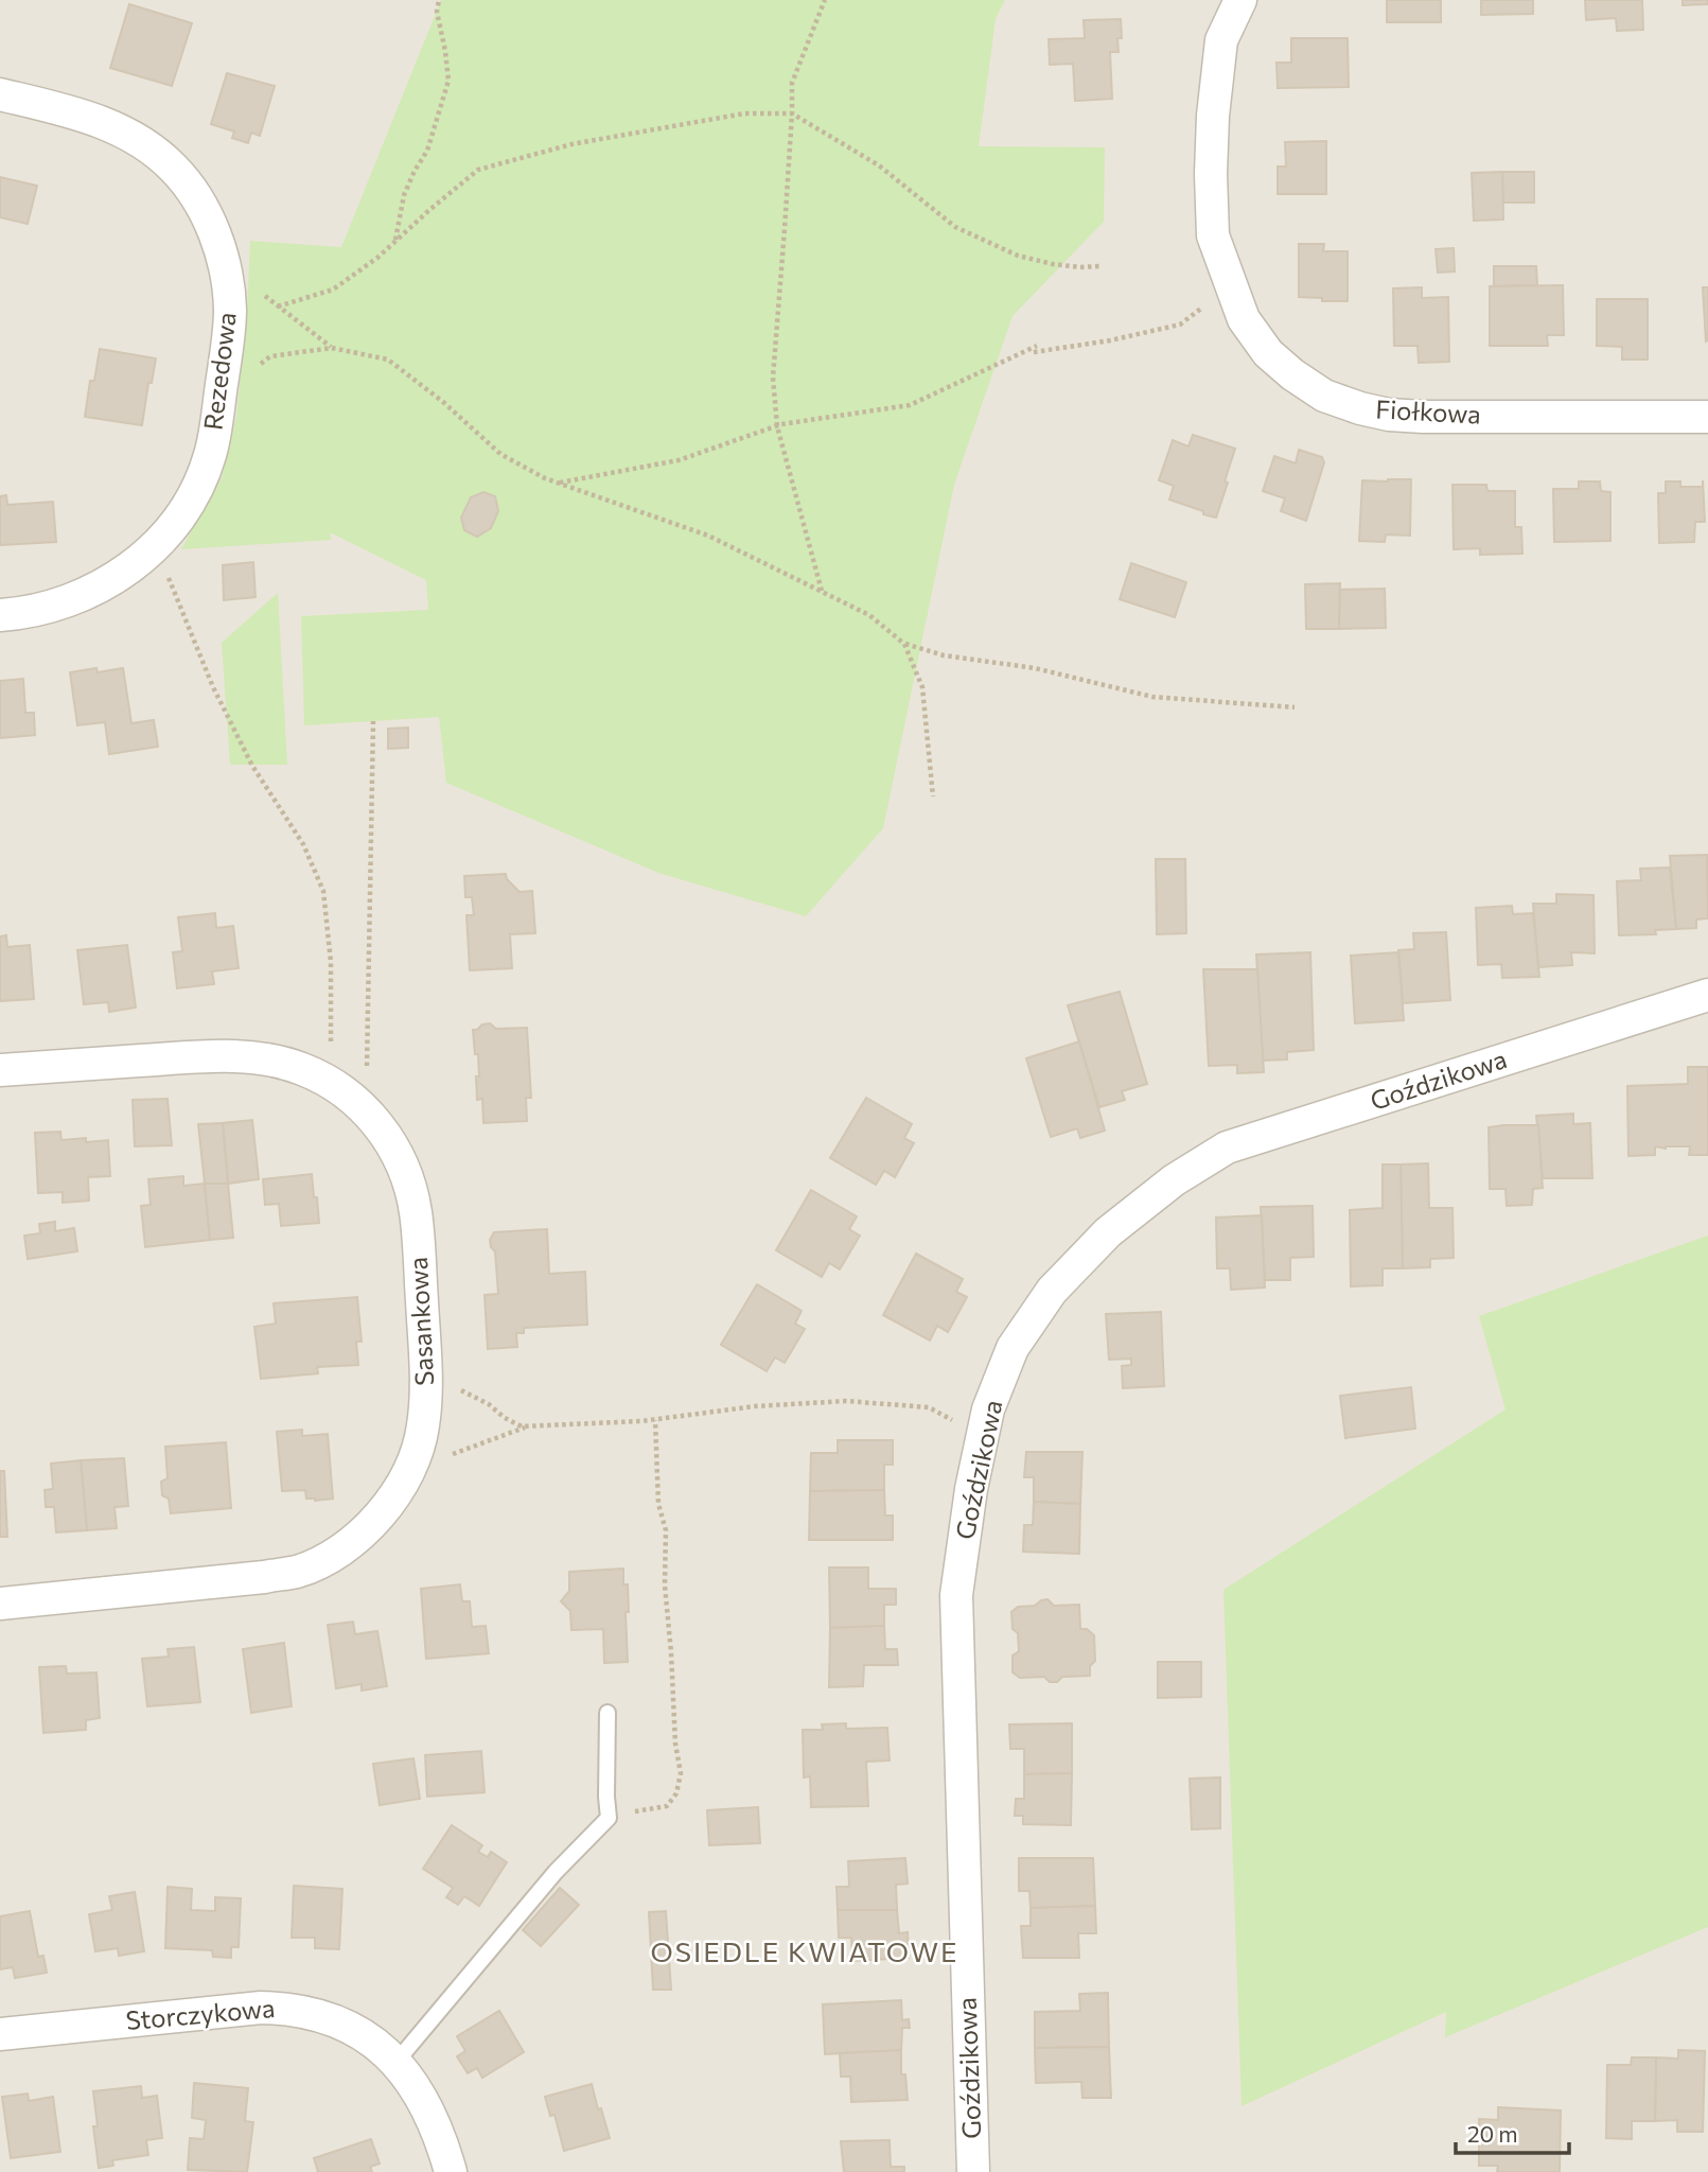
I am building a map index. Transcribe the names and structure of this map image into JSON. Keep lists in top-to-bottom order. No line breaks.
{"streets":{"street":["Rezedowa","Fiołkowa","Goździkowa","Sasankowa","Storczykowa"]},"districts":["OSIEDLE KWIATOWE"],"scale_bar":"20 m"}
